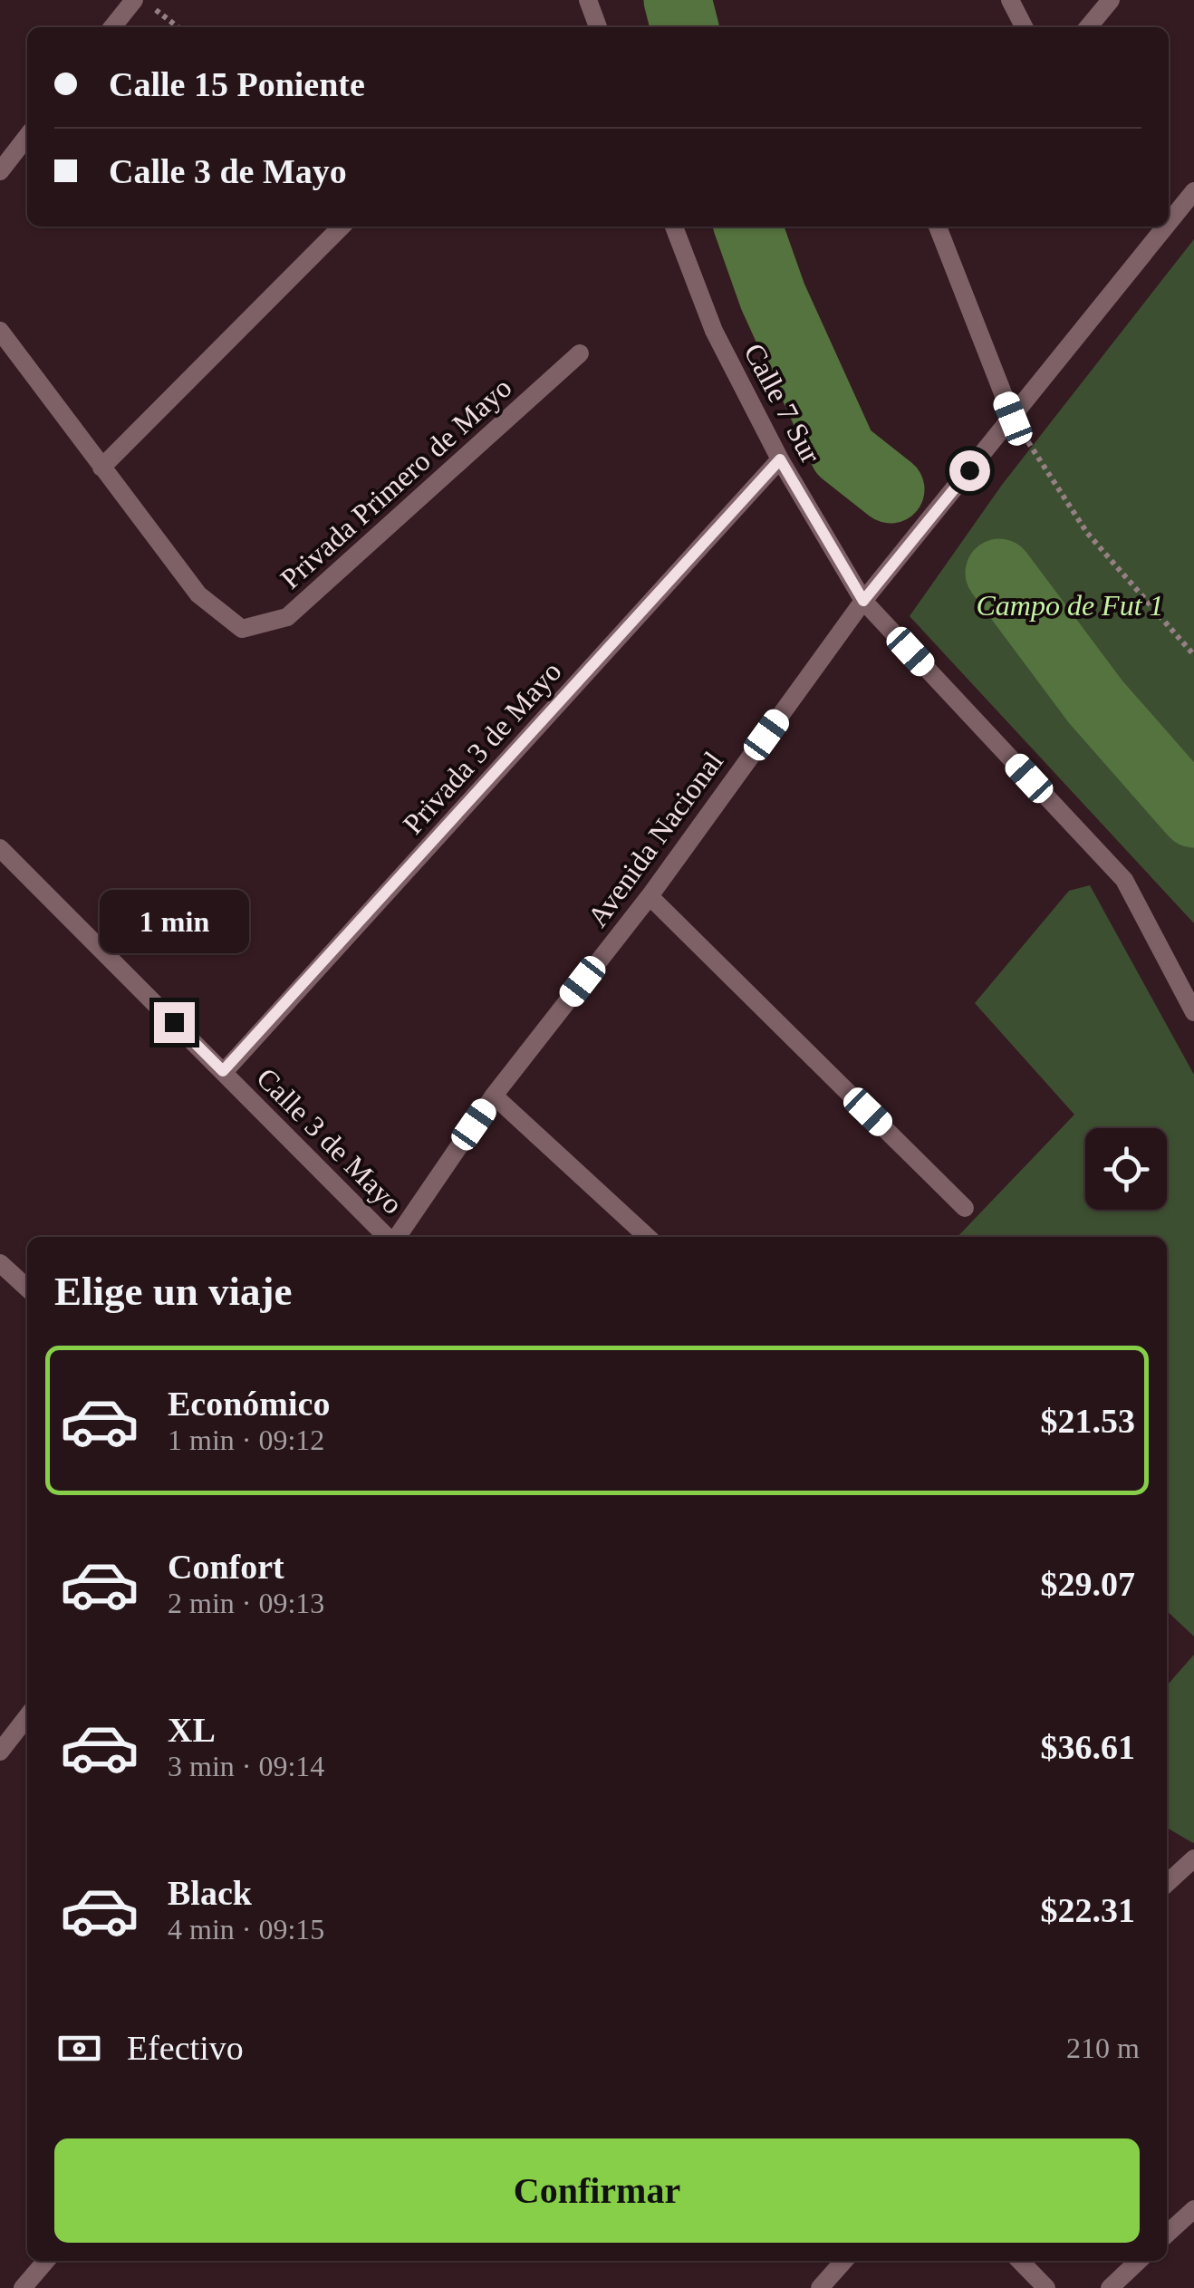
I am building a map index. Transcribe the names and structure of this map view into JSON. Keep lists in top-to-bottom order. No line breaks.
{"streets":{"street":["Calle 7 Sur","Privada Primero de Mayo","Privada 3 de Mayo","Avenida Nacional","Calle 3 de Mayo"]},"crossings":[["Calle 7 Sur","Privada 3 de Mayo"],["Calle 7 Sur","Avenida Nacional"],["Privada 3 de Mayo","Calle 3 de Mayo"]],"parks":["Campo de Fut 1"],"page":{"banner":["Calle 15 Poniente","Calle 3 de Mayo"],"bubble":"1 min","heading":"Elige un viaje","list":[{"name":"Económico","note":"1 min · 09:12","value":"$21.53"},{"name":"Confort","note":"2 min · 09:13","value":"$29.07"},{"name":"XL","note":"3 min · 09:14","value":"$36.61"},{"name":"Black","note":"4 min · 09:15","value":"$22.31"}],"pay":["Efectivo","210 m"],"buttons":"Confirmar"}}
